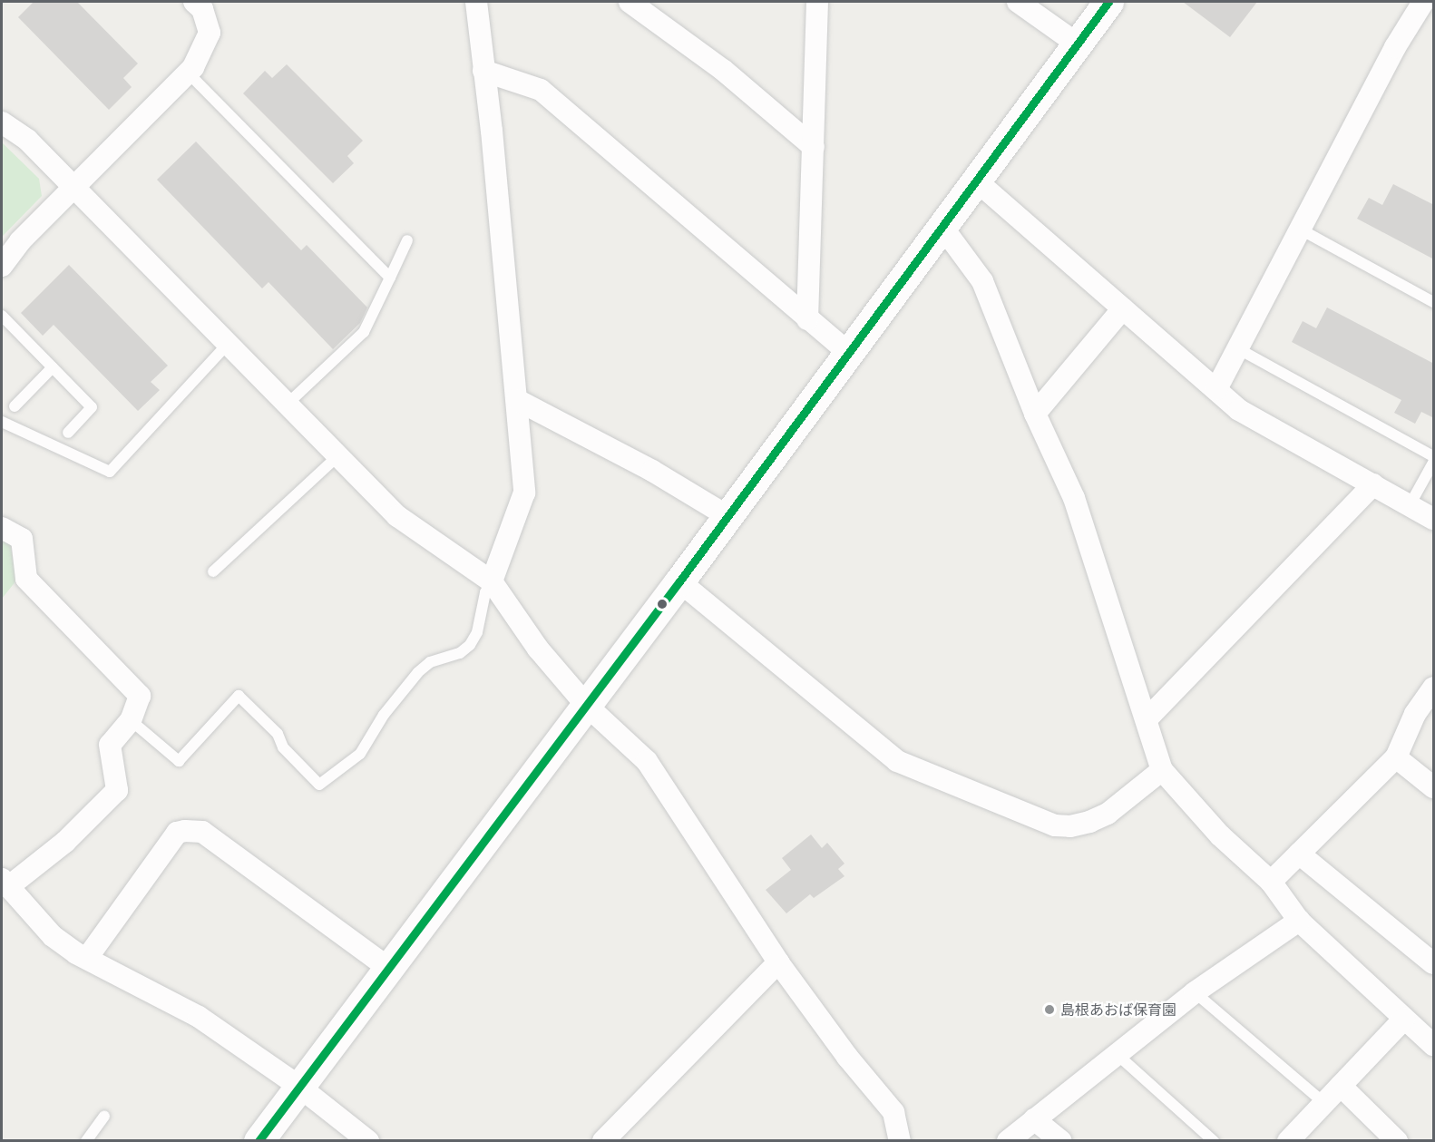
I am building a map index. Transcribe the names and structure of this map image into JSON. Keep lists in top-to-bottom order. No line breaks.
{"places":["島根あおば保育園"]}
